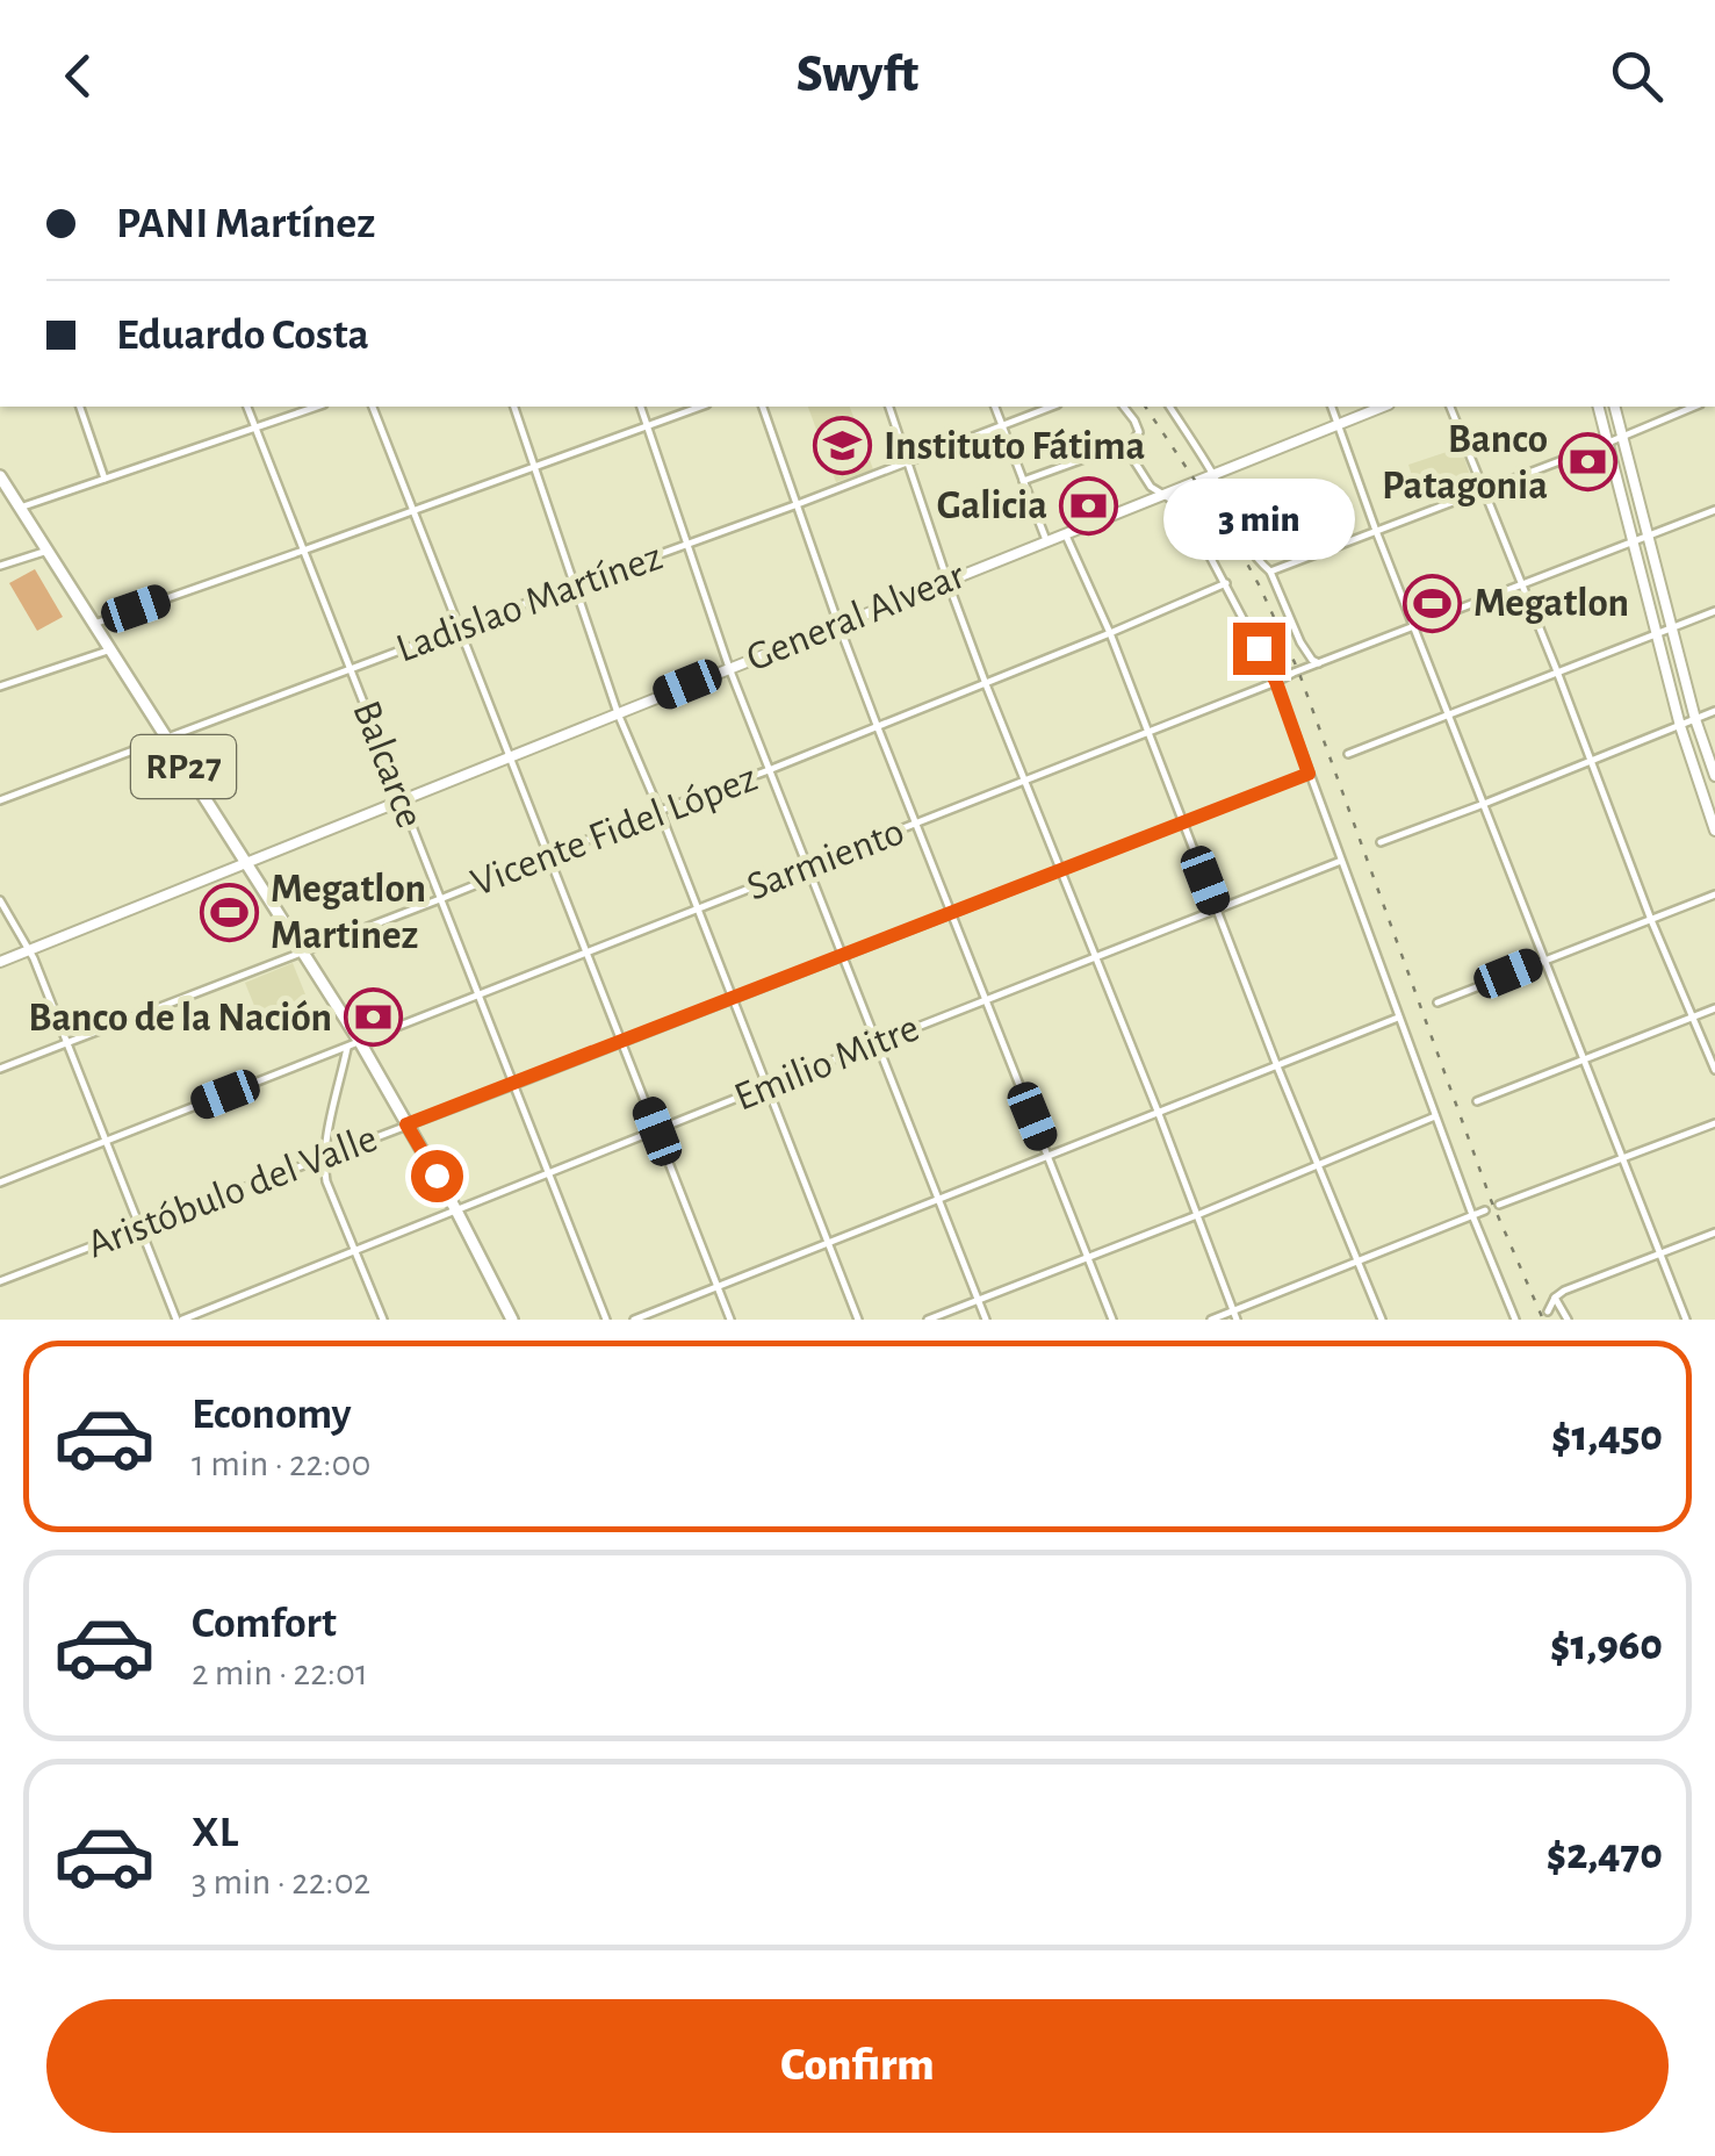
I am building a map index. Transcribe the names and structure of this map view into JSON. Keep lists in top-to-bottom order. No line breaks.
{"streets":{"main road":["RP27"],"street":["Ladislao Martínez","General Alvear","Balcarce","Vicente Fidel López","Sarmiento","Emilio Mitre","Aristóbulo del Valle"]},"crossings":[["Ladislao Martínez","Balcarce"],["Ladislao Martínez","RP27"],["General Alvear","Balcarce"],["General Alvear","RP27"],["Balcarce","Vicente Fidel López"],["Balcarce","Sarmiento"],["Balcarce","Emilio Mitre"],["Balcarce","Aristóbulo del Valle"],["RP27","Vicente Fidel López"],["RP27","Sarmiento"],["RP27","Emilio Mitre"],["RP27","Aristóbulo del Valle"]],"places":{"school or university":["Instituto Fátima"],"bank":["Banco Patagonia","Galicia","Banco de la Nación"],"sports":["Megatlon","Megatlon Martinez"]},"page":{"header":"Swyft","banner":["PANI Martínez","Eduardo Costa"],"bubble":"3 min","list":[{"name":"Economy","note":"1 min · 22:00","value":"$1,450"},{"name":"Comfort","note":"2 min · 22:01","value":"$1,960"},{"name":"XL","note":"3 min · 22:02","value":"$2,470"}],"buttons":"Confirm"}}
